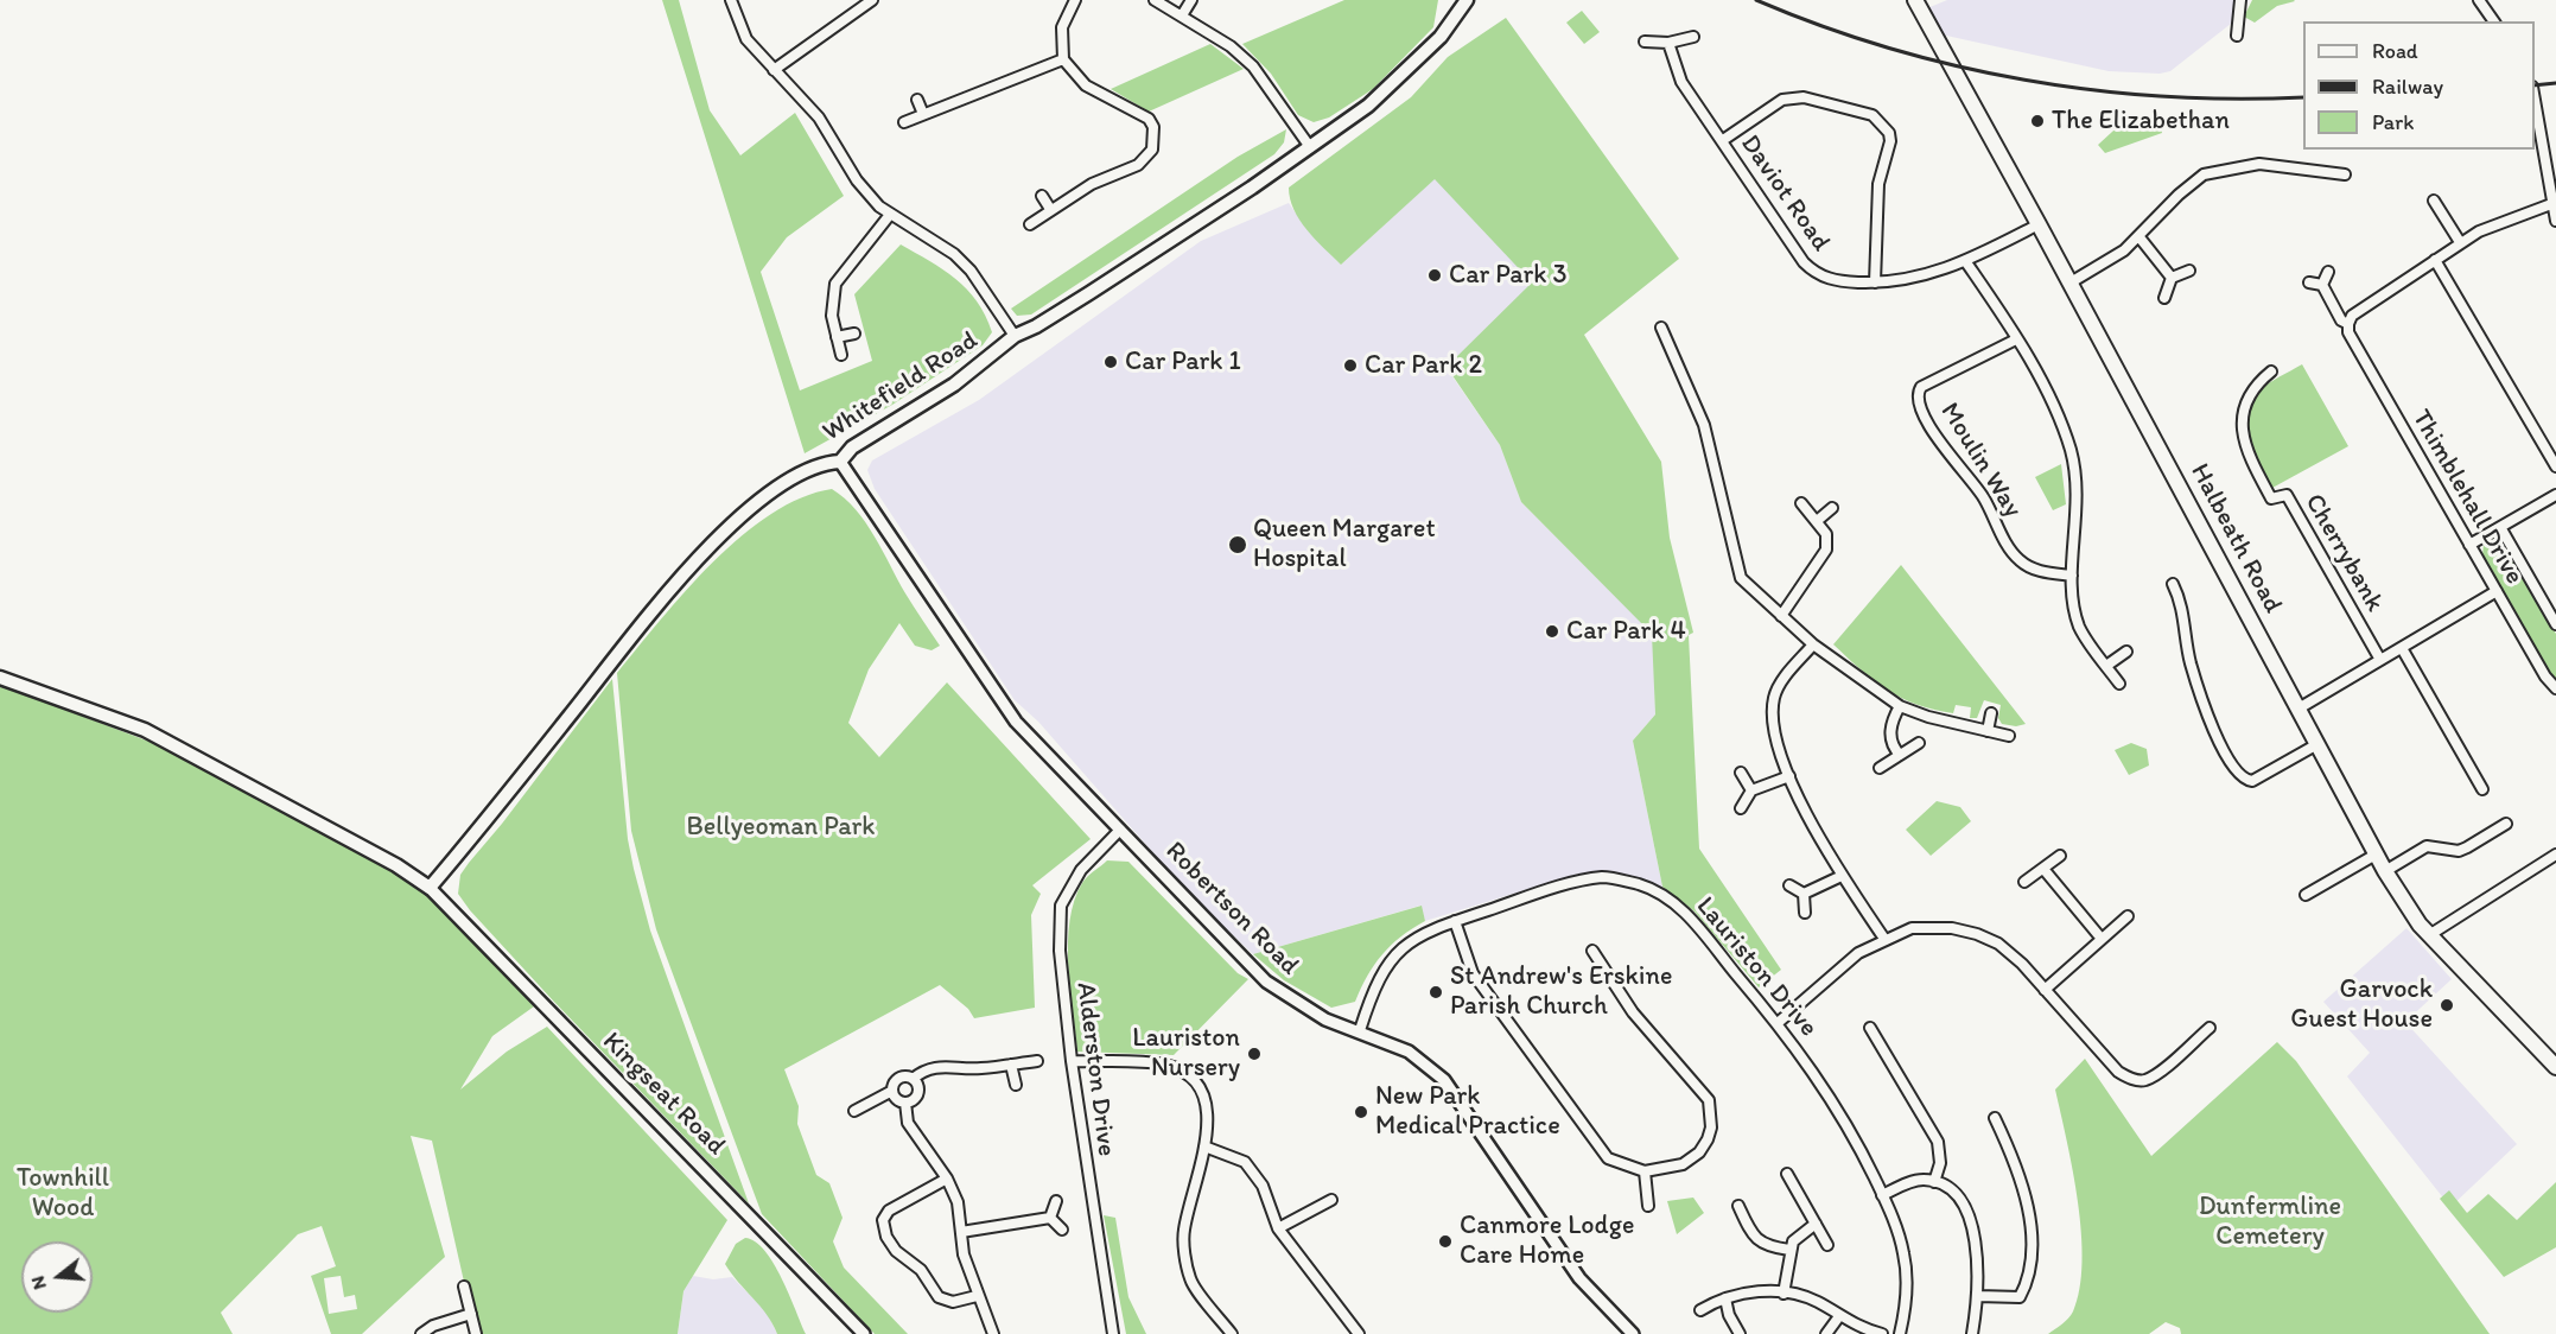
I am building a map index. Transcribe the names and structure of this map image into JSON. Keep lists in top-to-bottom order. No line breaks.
{"streets":{"main road":["Whitefield Road","Halbeath Road"],"street":["Daviot Road","Moulin Way","Thimblehall Drive","Cherrybank","Robertson Road","Lauriston Drive","Alderston Drive","Kingseat Road"]},"crossings":[["Daviot Road","Halbeath Road"],["Whitefield Road","Robertson Road"],["Whitefield Road","Kingseat Road"],["Robertson Road","Lauriston Drive"],["Robertson Road","Alderston Drive"]],"parks":["Bellyeoman Park","Townhill Wood","Dunfermline Cemetery"],"places":["The Elizabethan","Car Park 3","Car Park 1","Car Park 2","Queen Margaret Hospital","Car Park 4","St Andrew's Erskine Parish Church","Garvock Guest House","Lauriston Nursery","New Park Medical Practice","Canmore Lodge Care Home"],"legend":["Road","Railway","Park"],"north":"left"}
